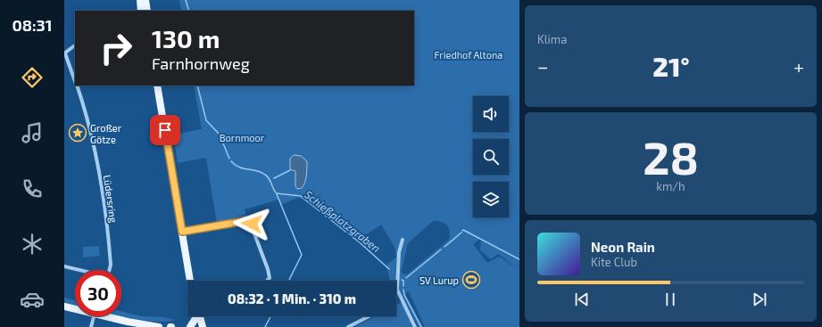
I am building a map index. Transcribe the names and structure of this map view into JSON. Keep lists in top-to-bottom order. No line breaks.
{"streets":{"street":["Lüdersring"]},"water":["Schießplatzgraben"],"parks":["Friedhof Altona","Bornmoor"],"places":{"place":["Großer Götze"],"sports":["SV Lurup"]},"page":{"tabs":"08:31","tile":["Klima",["28","km/h"]],"turn":["130 m","Farnhornweg"],"heat":["−","21°","+"],"song":["Neon Rain","Kite Club"],"limit":"30","trip":"08:32 · 1 Min. · 310 m"}}
